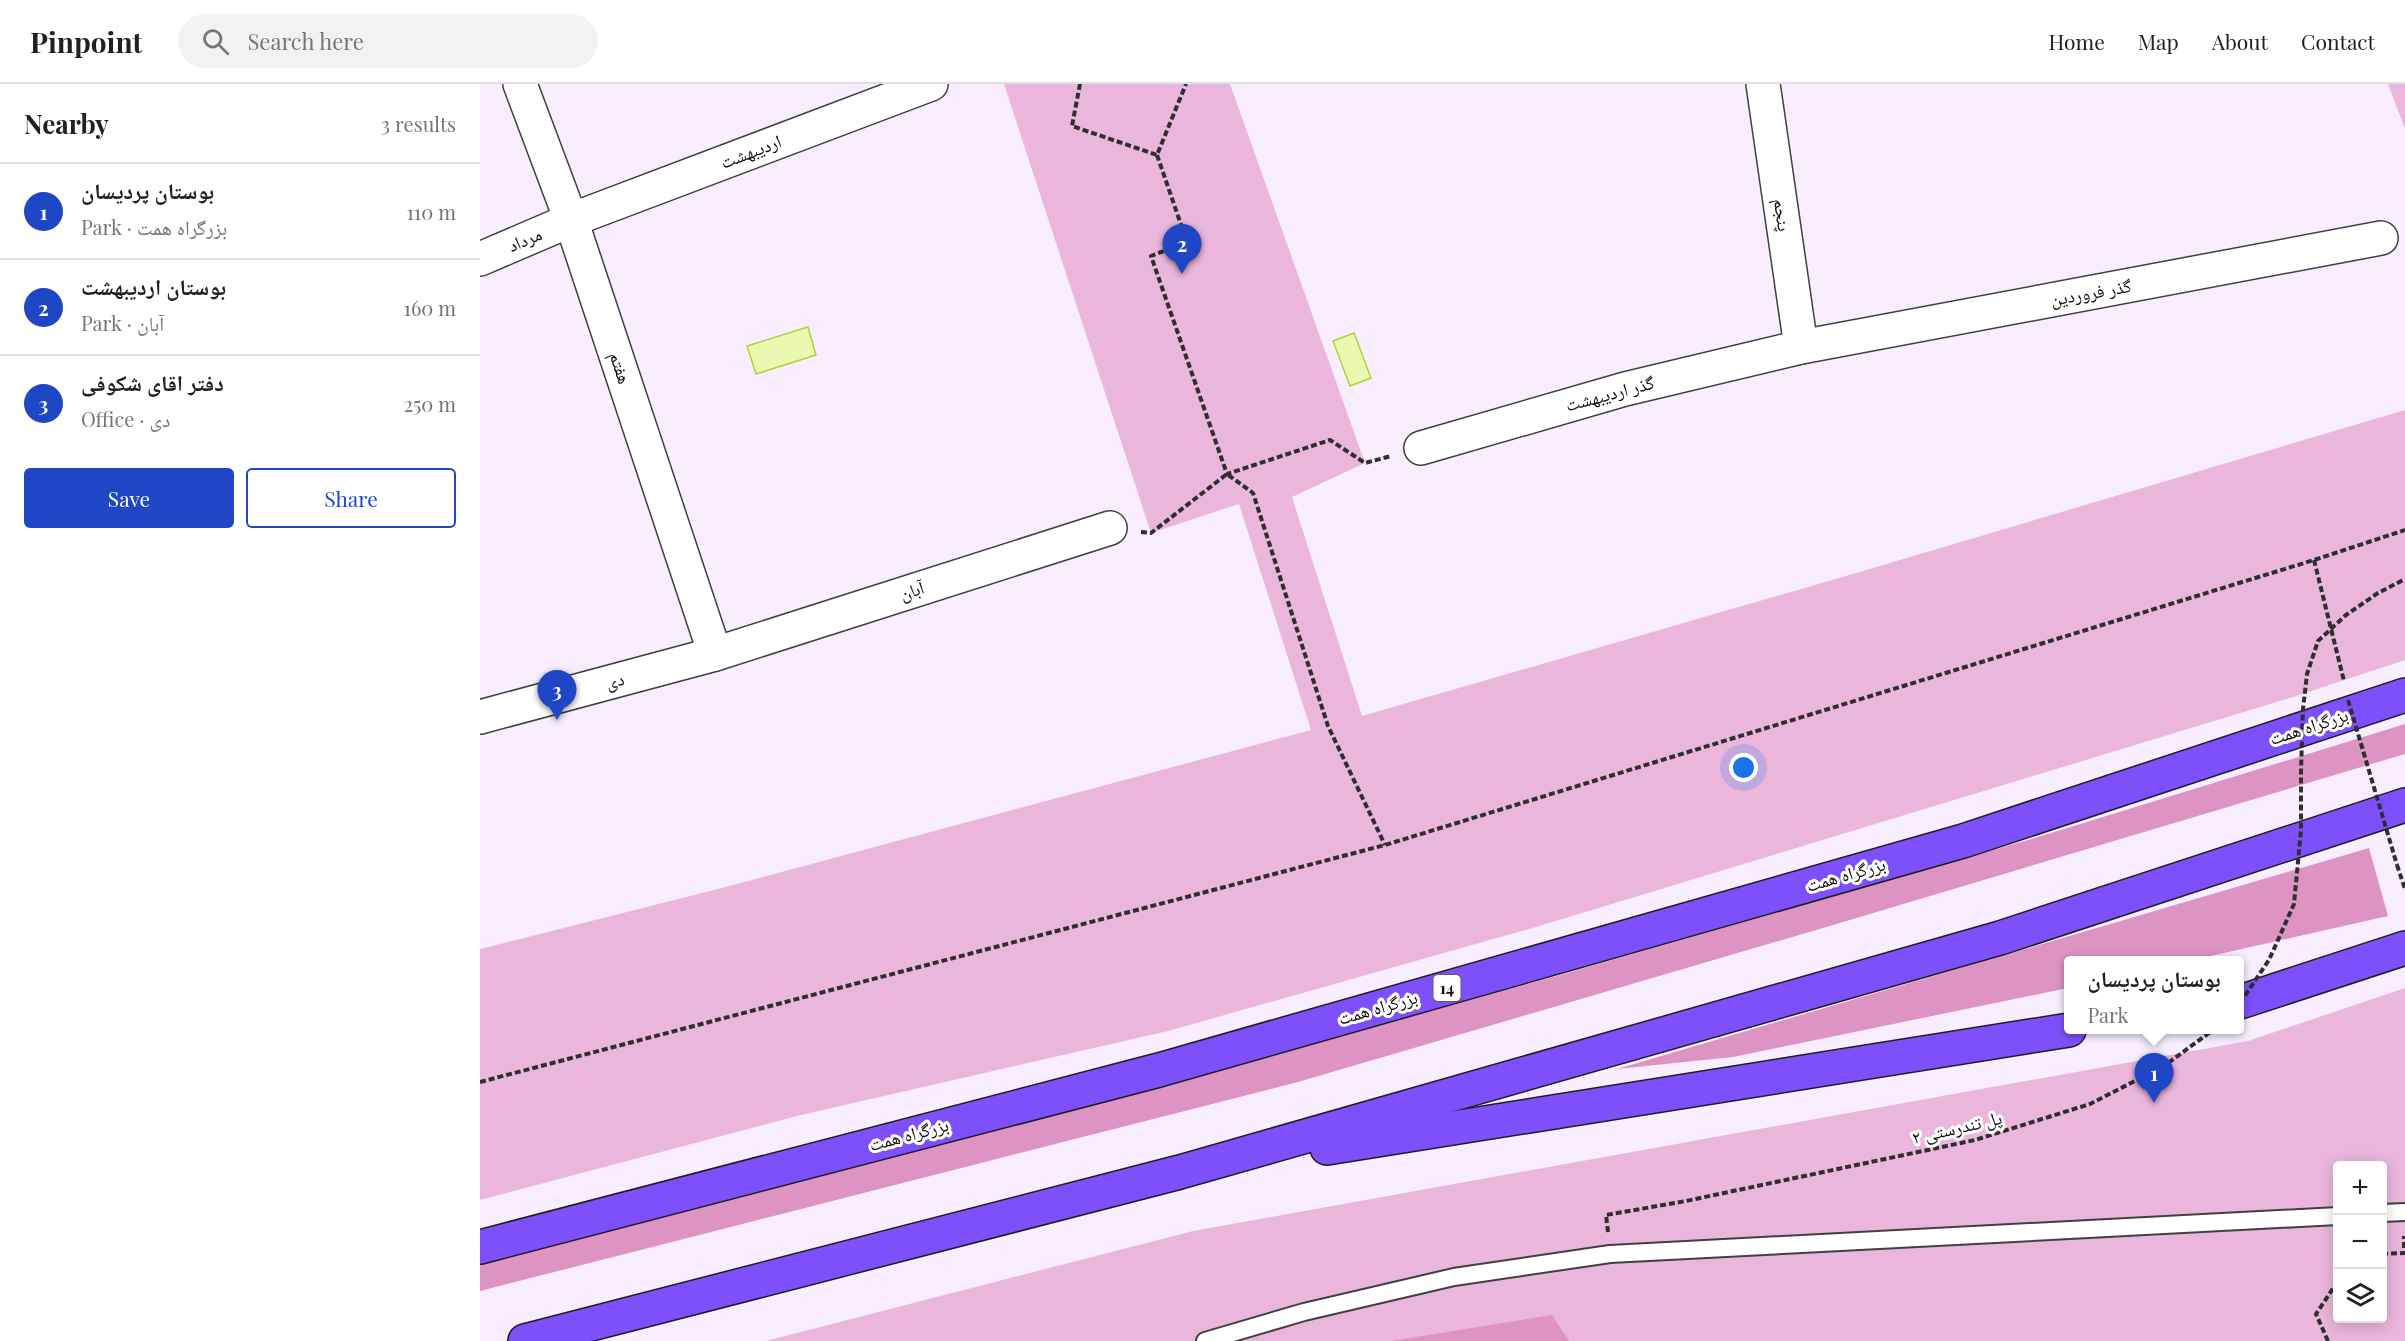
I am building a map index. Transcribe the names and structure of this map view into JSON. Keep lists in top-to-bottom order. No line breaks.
{"streets":{"highway":["بزرگراه همت","14"],"street":["اردیبهشت","پنجم","مرداد","گذر فروردین","هفتم","گذر اردیبهشت","آبان","دی"],"path":["پل تندرستی ۲"]},"crossings":[["اردیبهشت","مرداد"],["اردیبهشت","هفتم"],["پنجم","گذر فروردین"],["پنجم","گذر اردیبهشت"],["مرداد","هفتم"],["گذر فروردین","گذر اردیبهشت"],["هفتم","آبان"],["هفتم","دی"],["آبان","دی"]],"page":{"header":"Pinpoint","search":"Search here","nav":["Home","Map","About","Contact"],"heading":["Nearby","3 results"],"list":[{"mark":"1","name":"بوستان پردیسان","note":"Park · بزرگراه همت","value":"110 m"},{"mark":"2","name":"بوستان اردیبهشت","note":"Park · آبان","value":"160 m"},{"mark":"3","name":"دفتر اقای شکوفی","note":"Office · دی","value":"250 m"}],"pins":["2","3","1"],"buttons":["Save","Share"],"popup":["بوستان پردیسان","Park"],"map_buttons":["+","−"]}}
